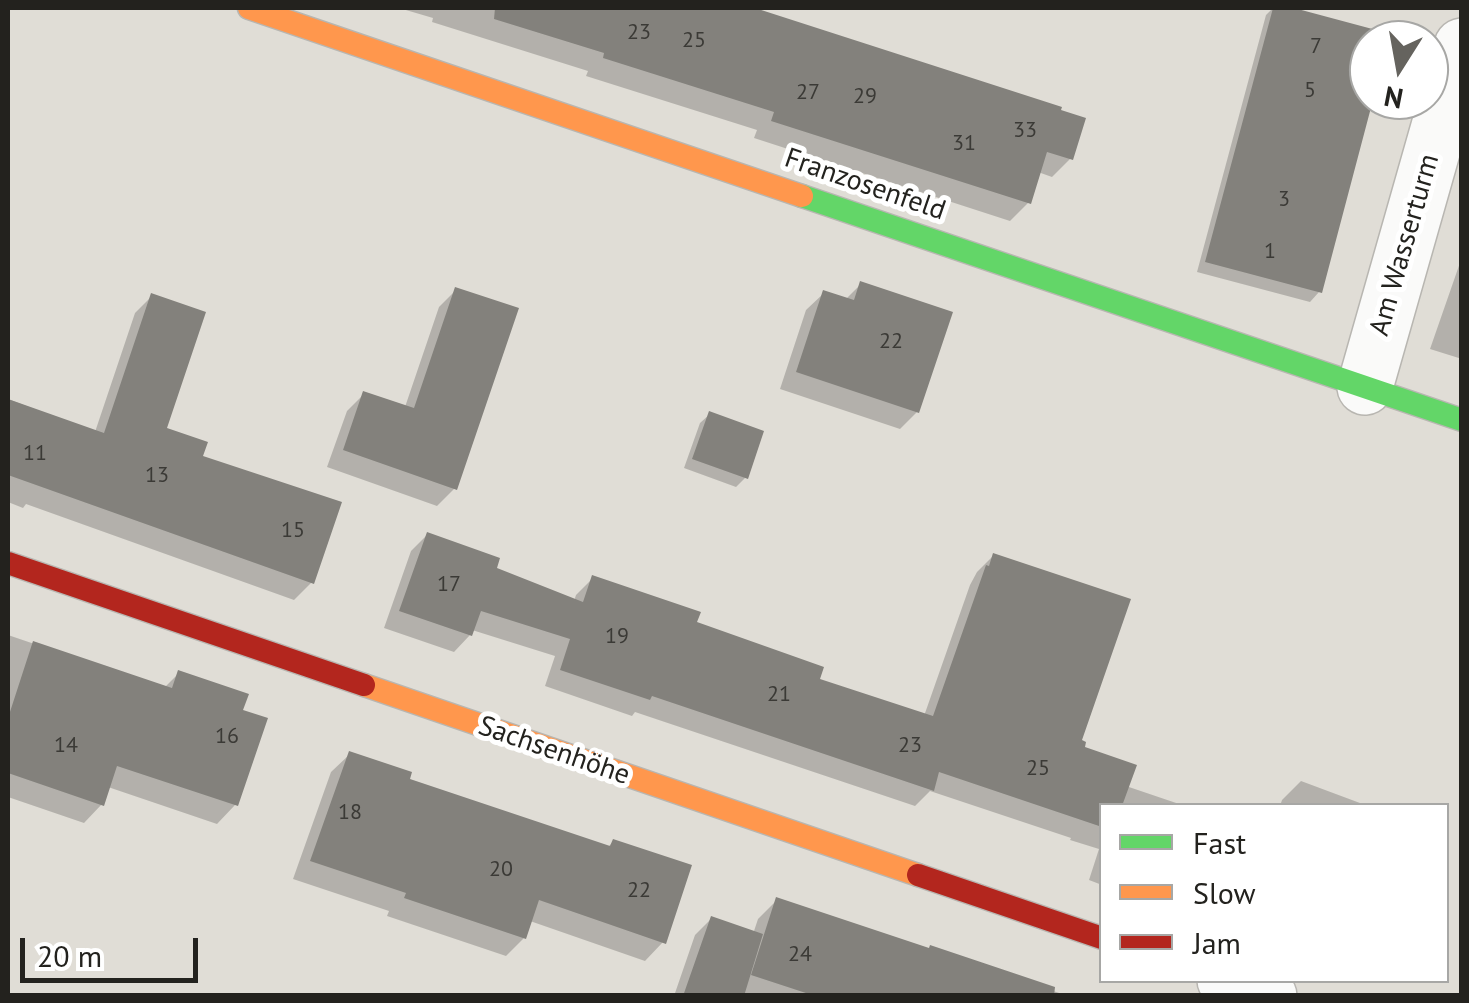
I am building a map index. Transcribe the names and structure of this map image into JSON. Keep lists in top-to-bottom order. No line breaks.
{"streets":{"street":["Franzosenfeld","Am Wasserturm","Sachsenhöhe"]},"crossings":[["Franzosenfeld","Am Wasserturm"]],"house_numbers":["23","25","7","5","27","29","33","31","3","1","22","11","13","15","17","19","21","16","14","23","25","18","20","22","24"],"legend":["Fast","Slow","Jam"],"scale_bar":"20 m","north":"bottom"}
